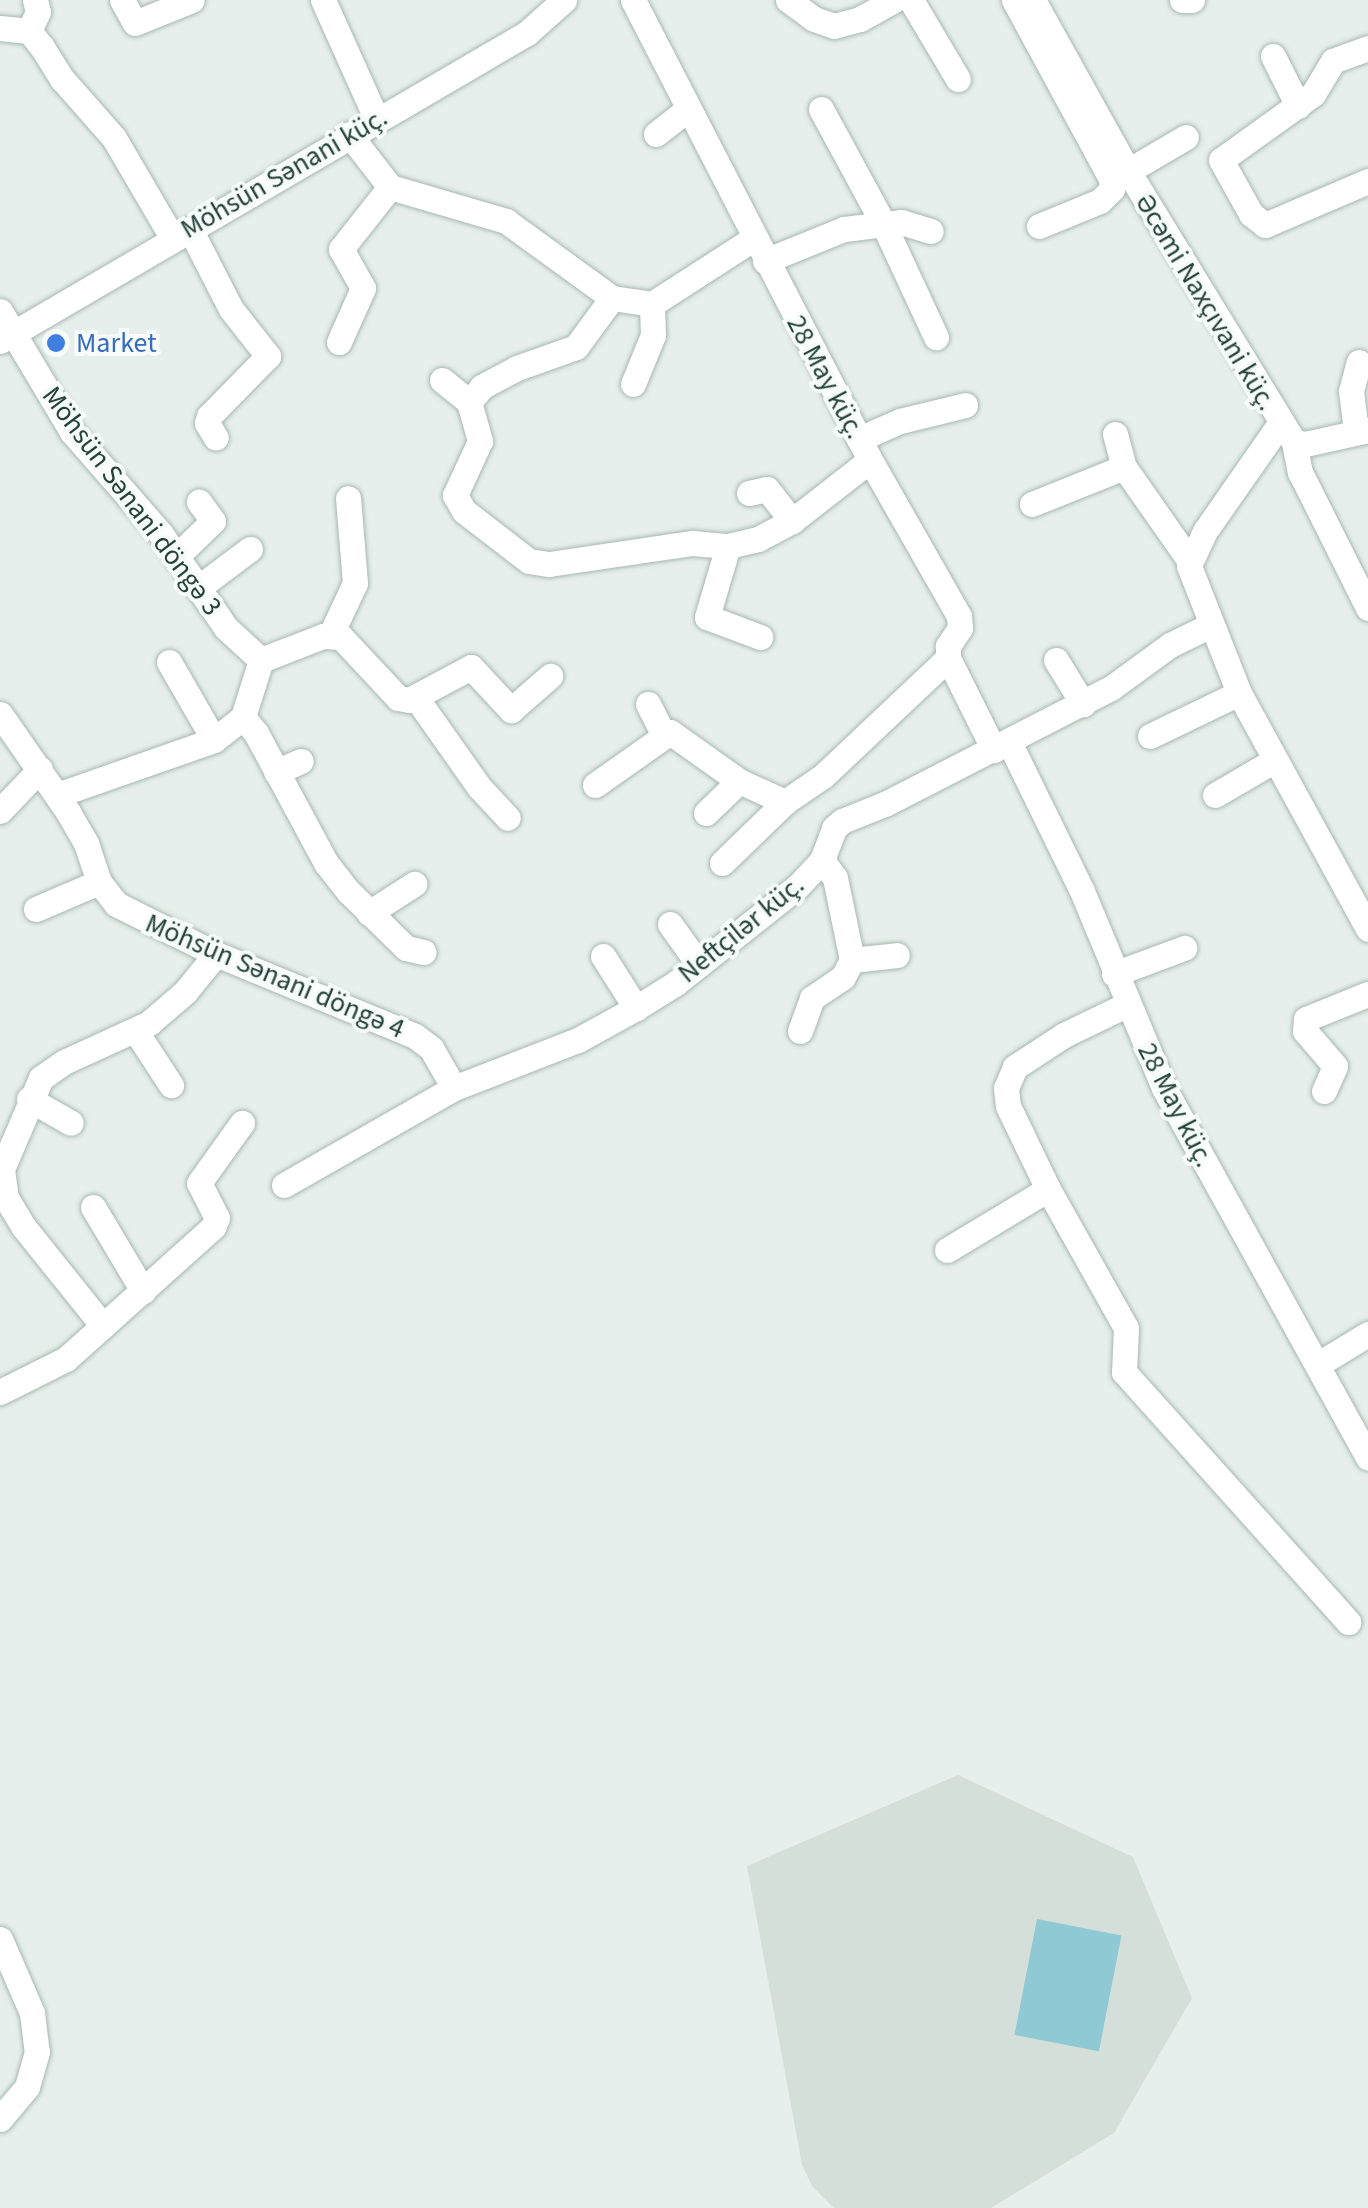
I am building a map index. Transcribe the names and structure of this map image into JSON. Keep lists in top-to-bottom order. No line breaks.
{"streets":{"street":["Möhsün Sənani küç.","Əcəmi Naxçıvani küç.","28 May küç.","Möhsün Sənani döngə 3","Neftçilər küç.","Möhsün Sənani döngə 4"]},"crossings":[["Möhsün Sənani küç.","Möhsün Sənani döngə 3"],["28 May küç.","Neftçilər küç."],["Neftçilər küç.","Möhsün Sənani döngə 4"]],"places":["Market"]}
